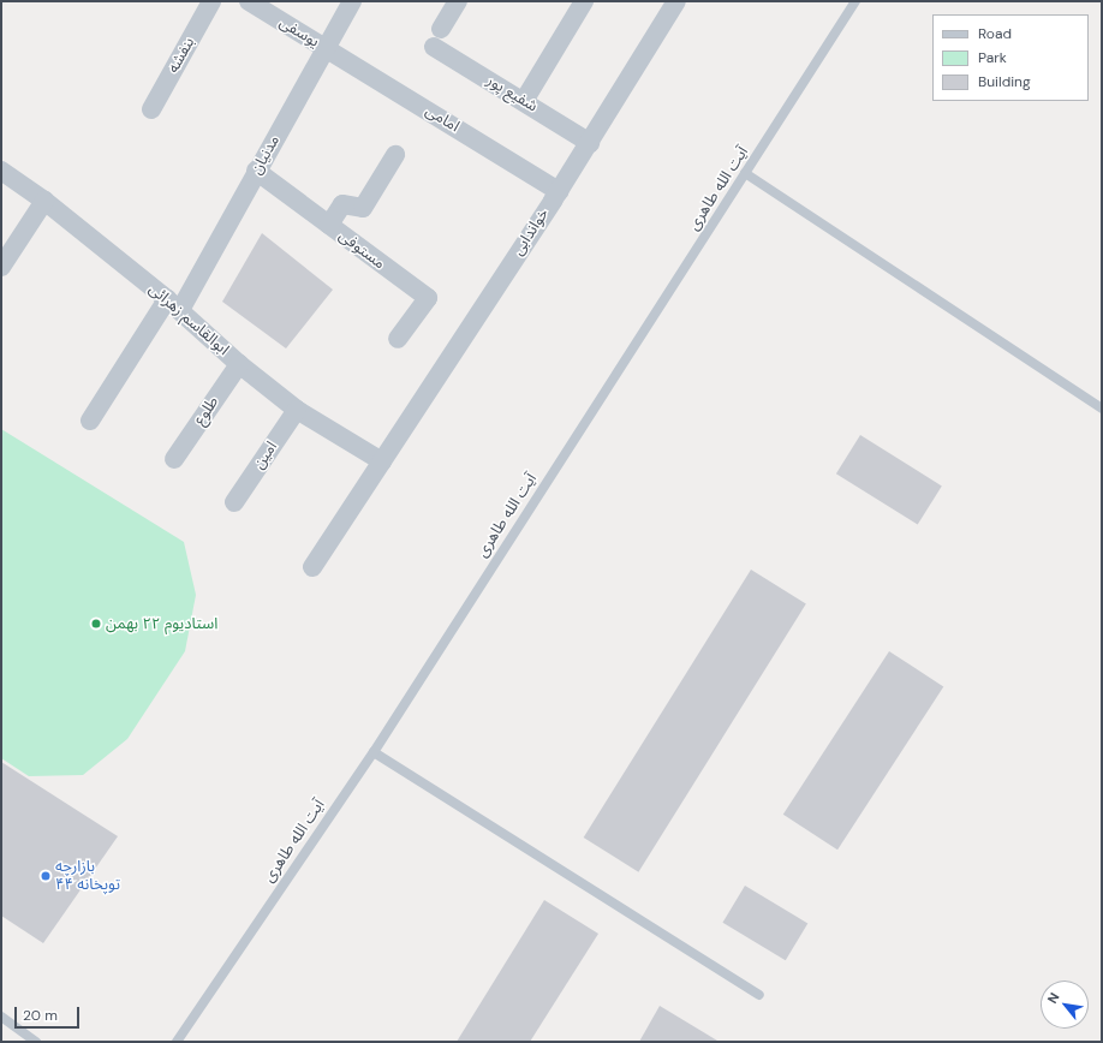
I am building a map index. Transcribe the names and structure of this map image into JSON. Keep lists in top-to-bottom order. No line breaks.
{"streets":{"street":["یوسفی","بنفشه","شفیع پور","امامی","مدنیان","خواندابی","مستوفی","ابوالقاسم زهرائی","طلوع","امین"],"lane":["آیت الله طاهری"]},"crossings":[["یوسفی","امامی"],["یوسفی","مدنیان"],["شفیع پور","خواندابی"],["امامی","مدنیان"],["امامی","خواندابی"],["مدنیان","مستوفی"],["مدنیان","ابوالقاسم زهرائی"],["خواندابی","ابوالقاسم زهرائی"],["ابوالقاسم زهرائی","طلوع"],["ابوالقاسم زهرائی","امین"]],"places":["استادیوم ۲۲ بهمن","بازارچه توپخانه ۴۴"],"legend":["Road","Park","Building"],"scale_bar":"20 m","north":"top left"}
